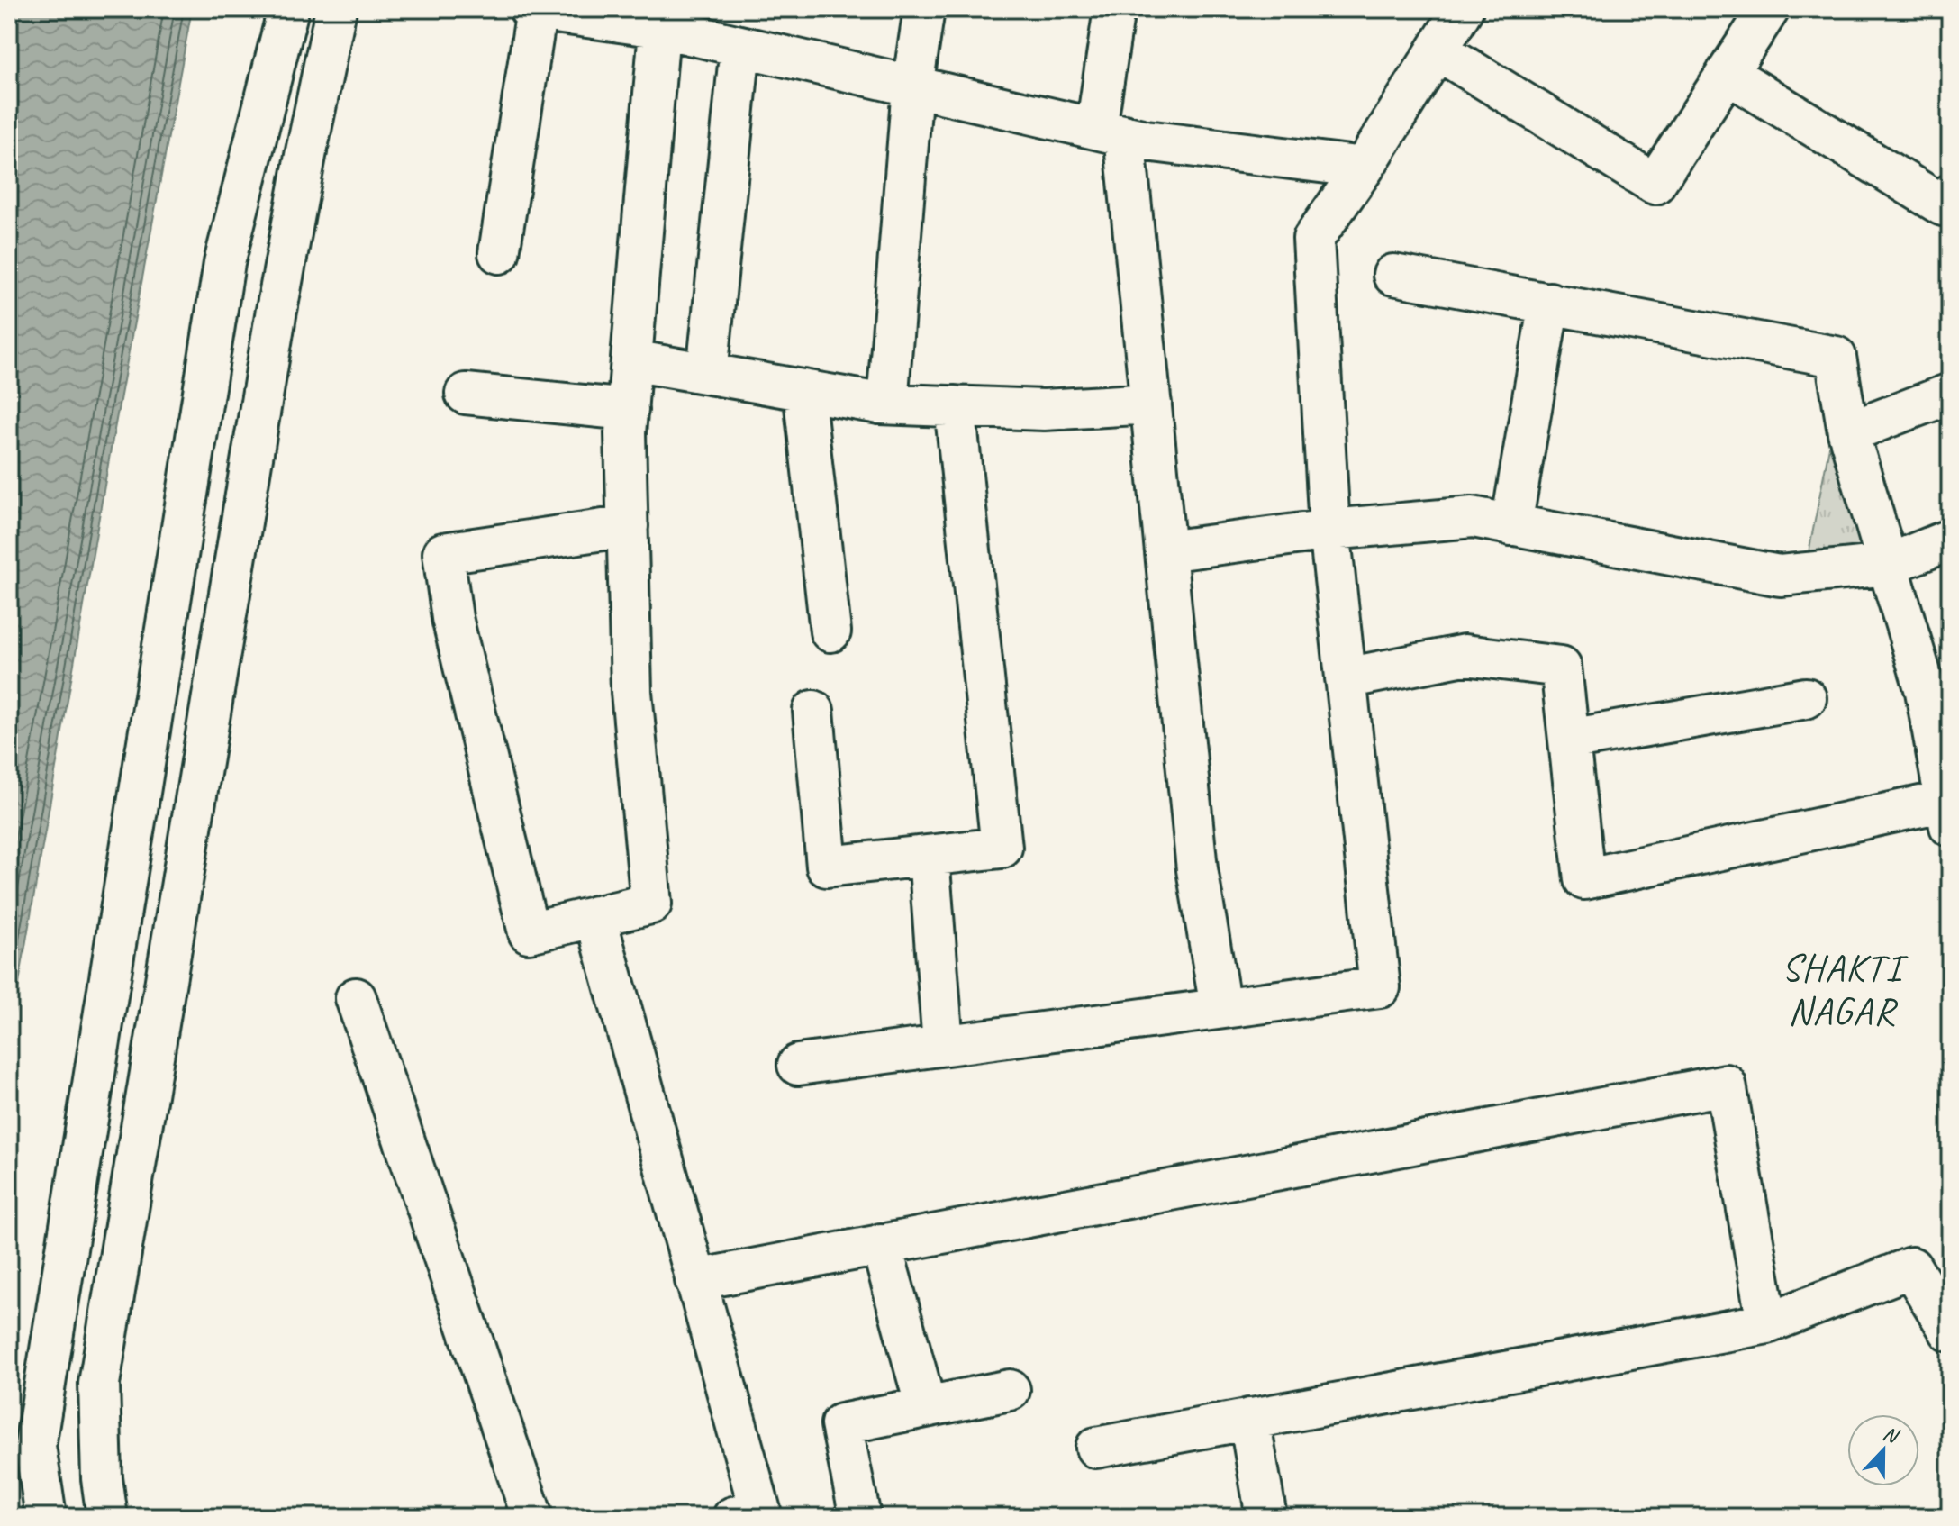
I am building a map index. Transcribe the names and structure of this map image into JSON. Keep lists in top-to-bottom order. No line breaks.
{"districts":["SHAKTI NAGAR"],"north":"top"}
